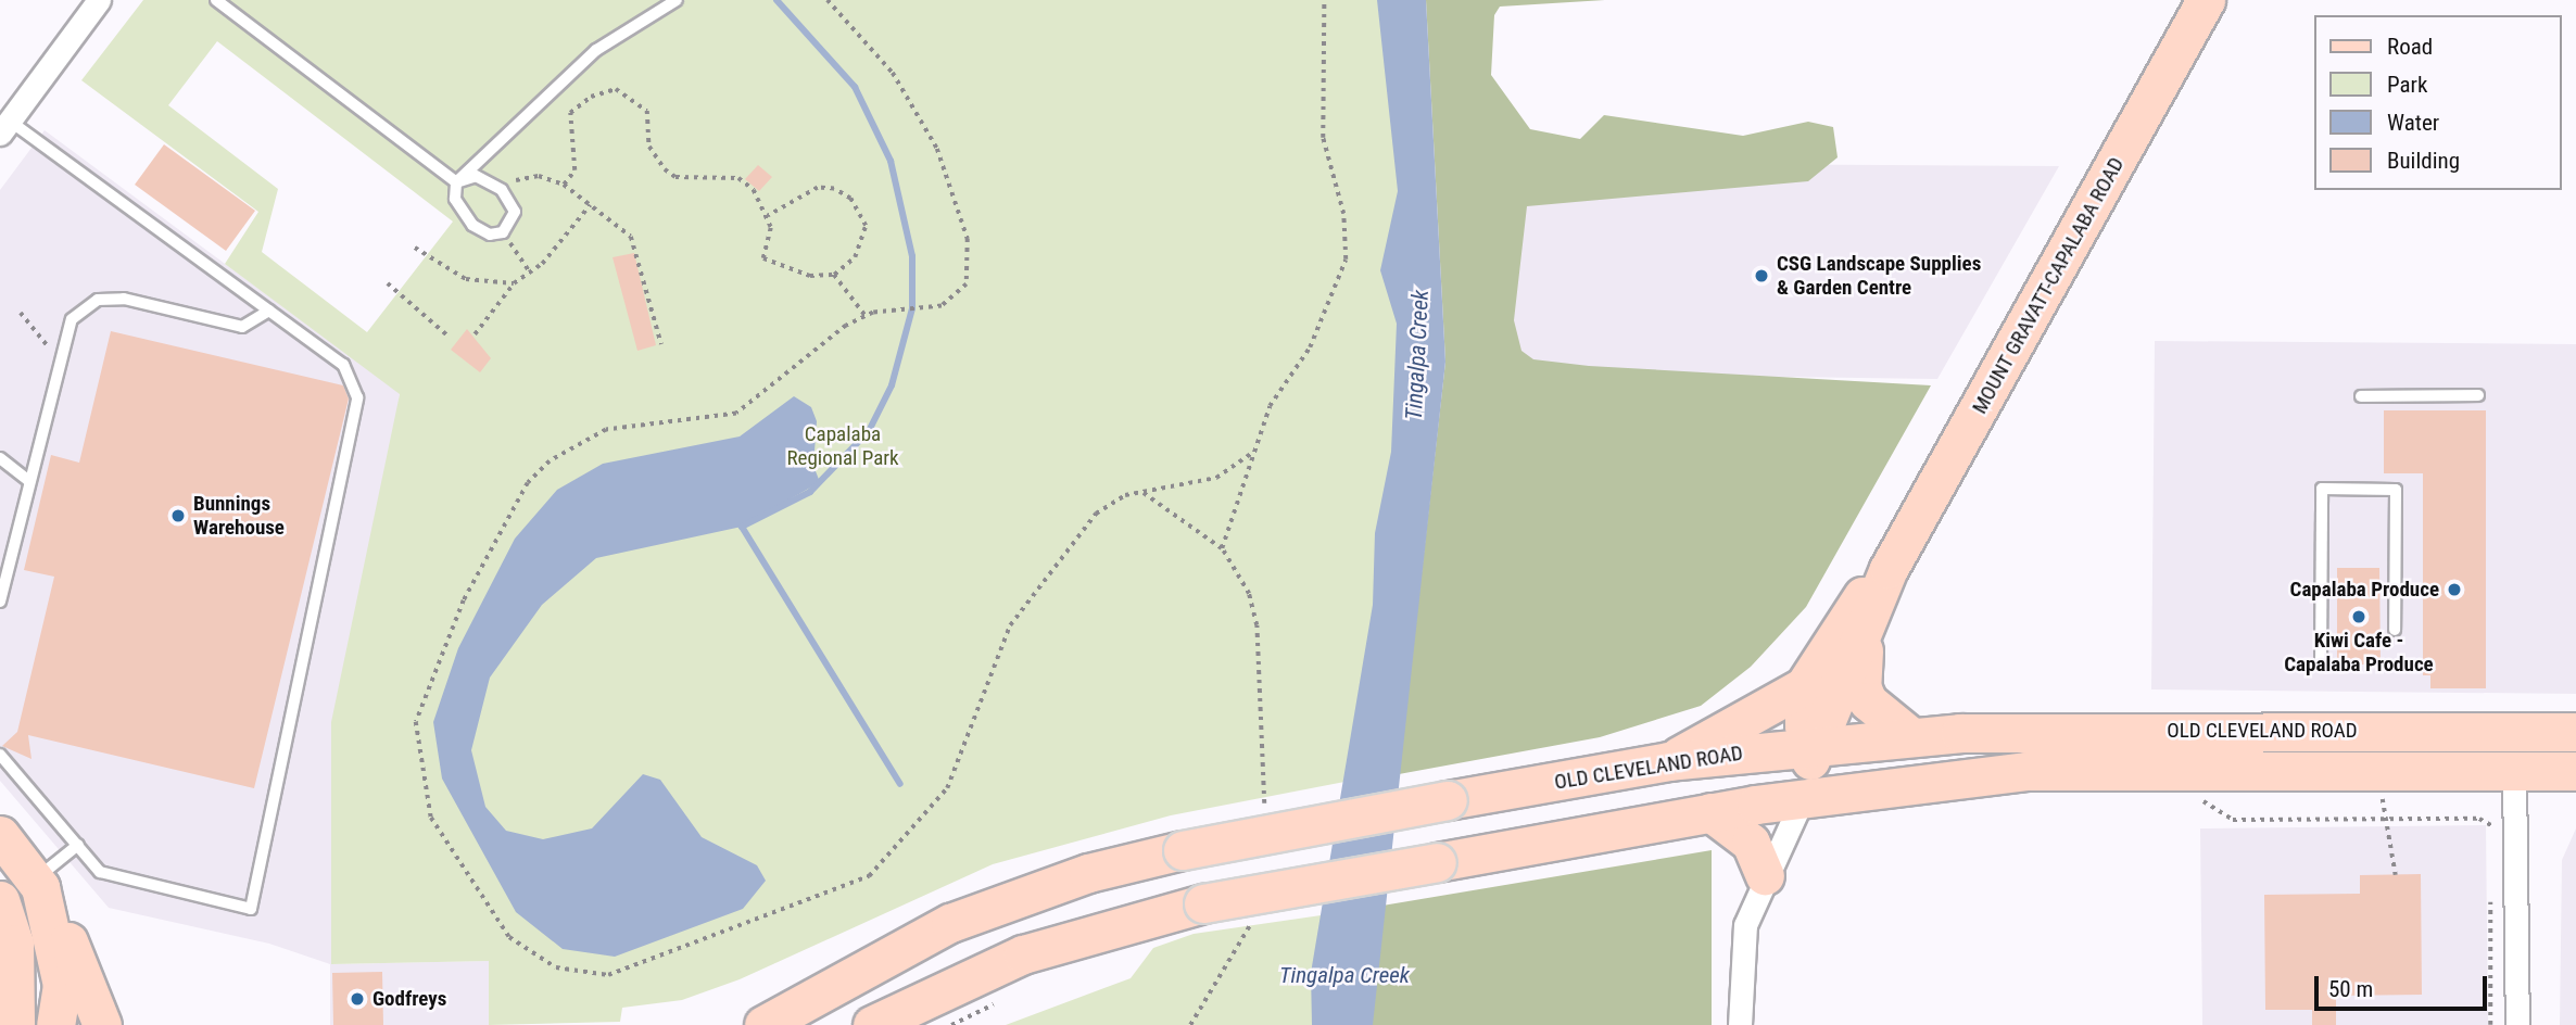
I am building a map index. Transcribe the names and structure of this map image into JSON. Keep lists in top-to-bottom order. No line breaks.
{"streets":{"main road":["MOUNT GRAVATT-CAPALABA ROAD","OLD CLEVELAND ROAD"]},"crossings":[["MOUNT GRAVATT-CAPALABA ROAD","OLD CLEVELAND ROAD"]],"water":["Tingalpa Creek"],"parks":["Capalaba Regional Park"],"places":["CSG Landscape Supplies & Garden Centre","Bunnings Warehouse","Capalaba Produce","Kiwi Cafe - Capalaba Produce","Godfreys"],"legend":["Road","Park","Water","Building"],"scale_bar":"50 m"}
